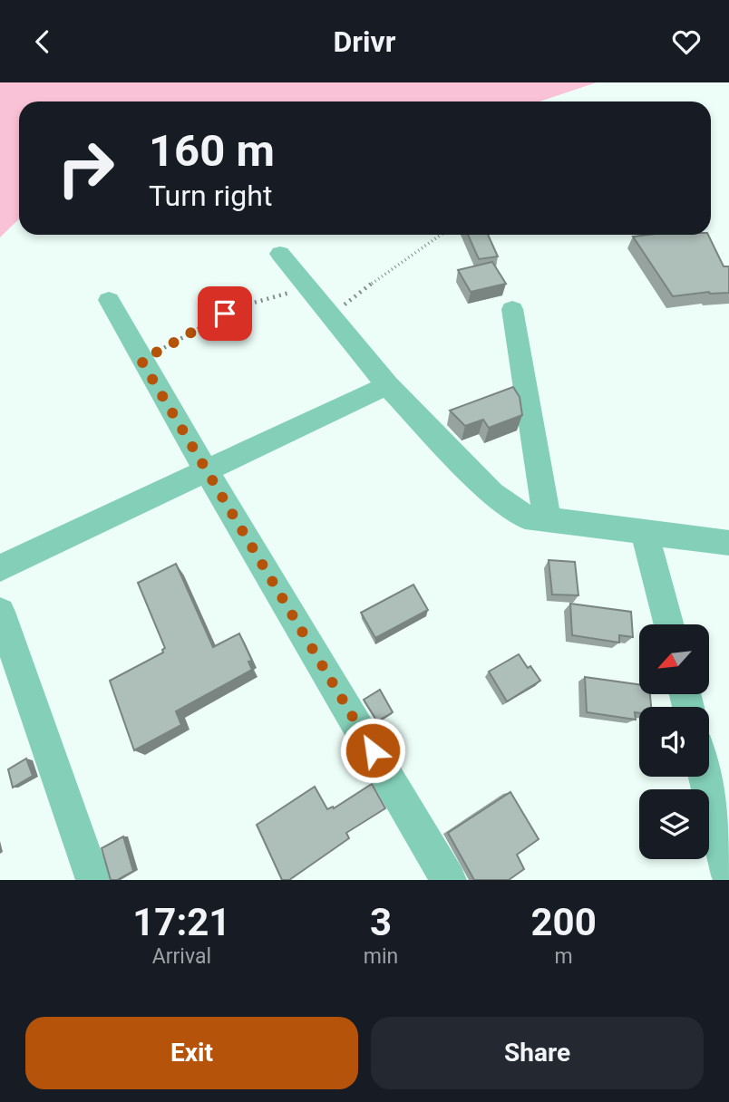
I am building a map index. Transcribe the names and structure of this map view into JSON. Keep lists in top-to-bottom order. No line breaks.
{"north":"bottom left","page":{"header":"Drivr","turn":["160 m","Turn right"],"eta":["17:21","Arrival","3","min","200","m"],"buttons":["Exit","Share"]}}
